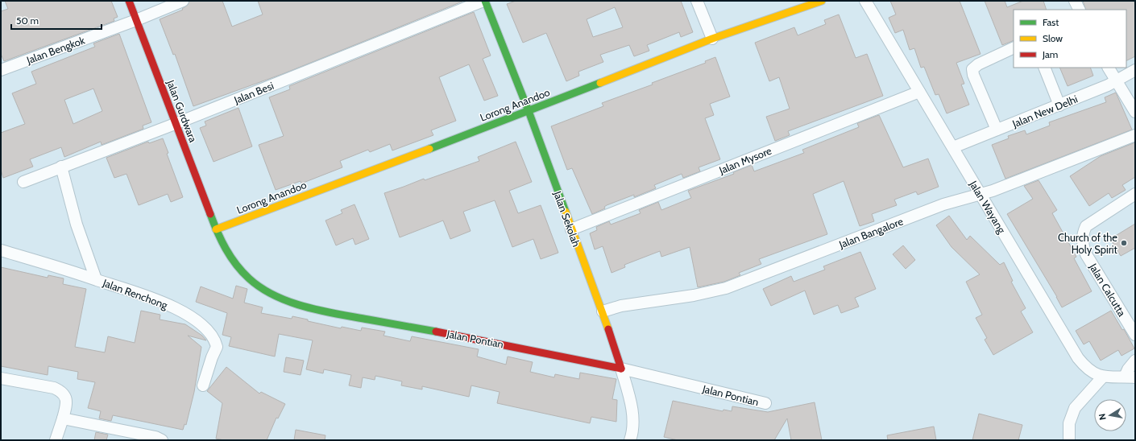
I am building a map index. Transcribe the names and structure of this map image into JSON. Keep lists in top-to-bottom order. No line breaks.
{"streets":{"street":["Jalan Bengkok","Jalan Besi","Lorong Anandoo","Jalan Gurdwara","Jalan New Delhi","Jalan Mysore","Jalan Wayang","Jalan Sekolah","Jalan Bangalore","Jalan Calcutta","Jalan Renchong","Jalan Pontian"]},"crossings":[["Jalan Bengkok","Jalan Gurdwara"],["Jalan Besi","Jalan Gurdwara"],["Jalan Besi","Jalan Sekolah"],["Lorong Anandoo","Jalan Gurdwara"],["Lorong Anandoo","Jalan Sekolah"],["Lorong Anandoo","Jalan Pontian"],["Jalan Gurdwara","Jalan Pontian"],["Jalan New Delhi","Jalan Wayang"],["Jalan Mysore","Jalan Wayang"],["Jalan Mysore","Jalan Sekolah"],["Jalan Wayang","Jalan Bangalore"],["Jalan Sekolah","Jalan Bangalore"],["Jalan Sekolah","Jalan Pontian"]],"places":["Church of the Holy Spirit"],"legend":["Fast","Slow","Jam"],"scale_bar":"50 m","north":"left"}
